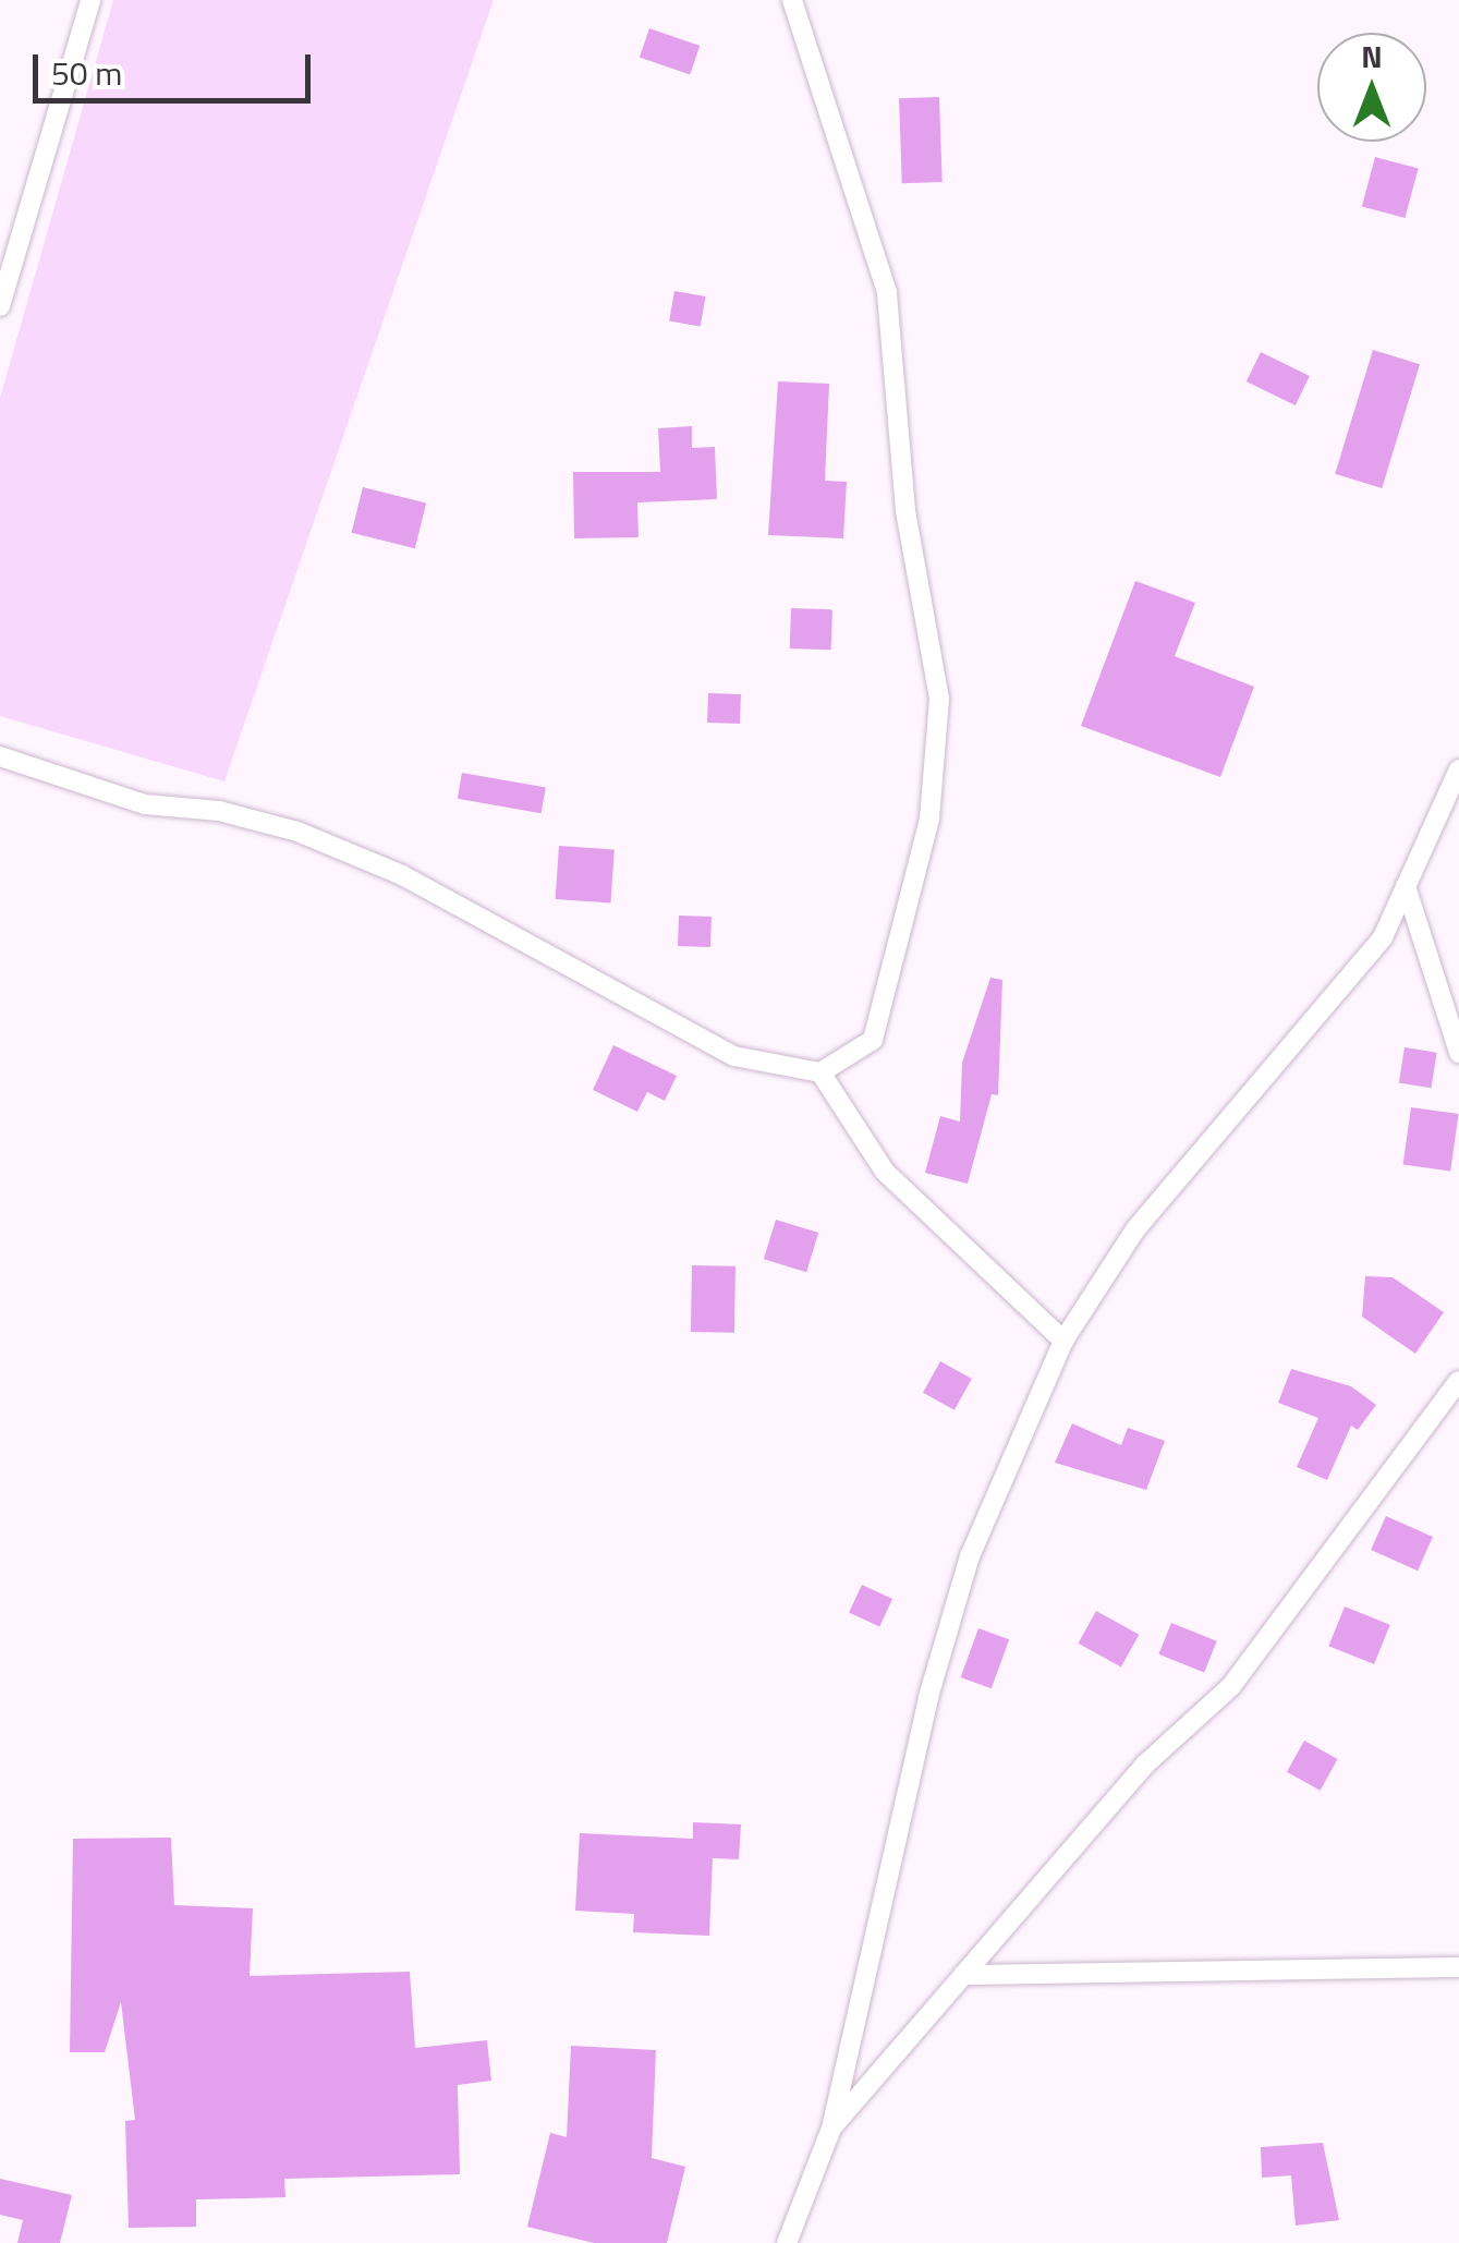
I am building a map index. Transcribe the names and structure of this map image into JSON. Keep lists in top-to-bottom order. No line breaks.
{"scale_bar":"50 m","north":"top"}
